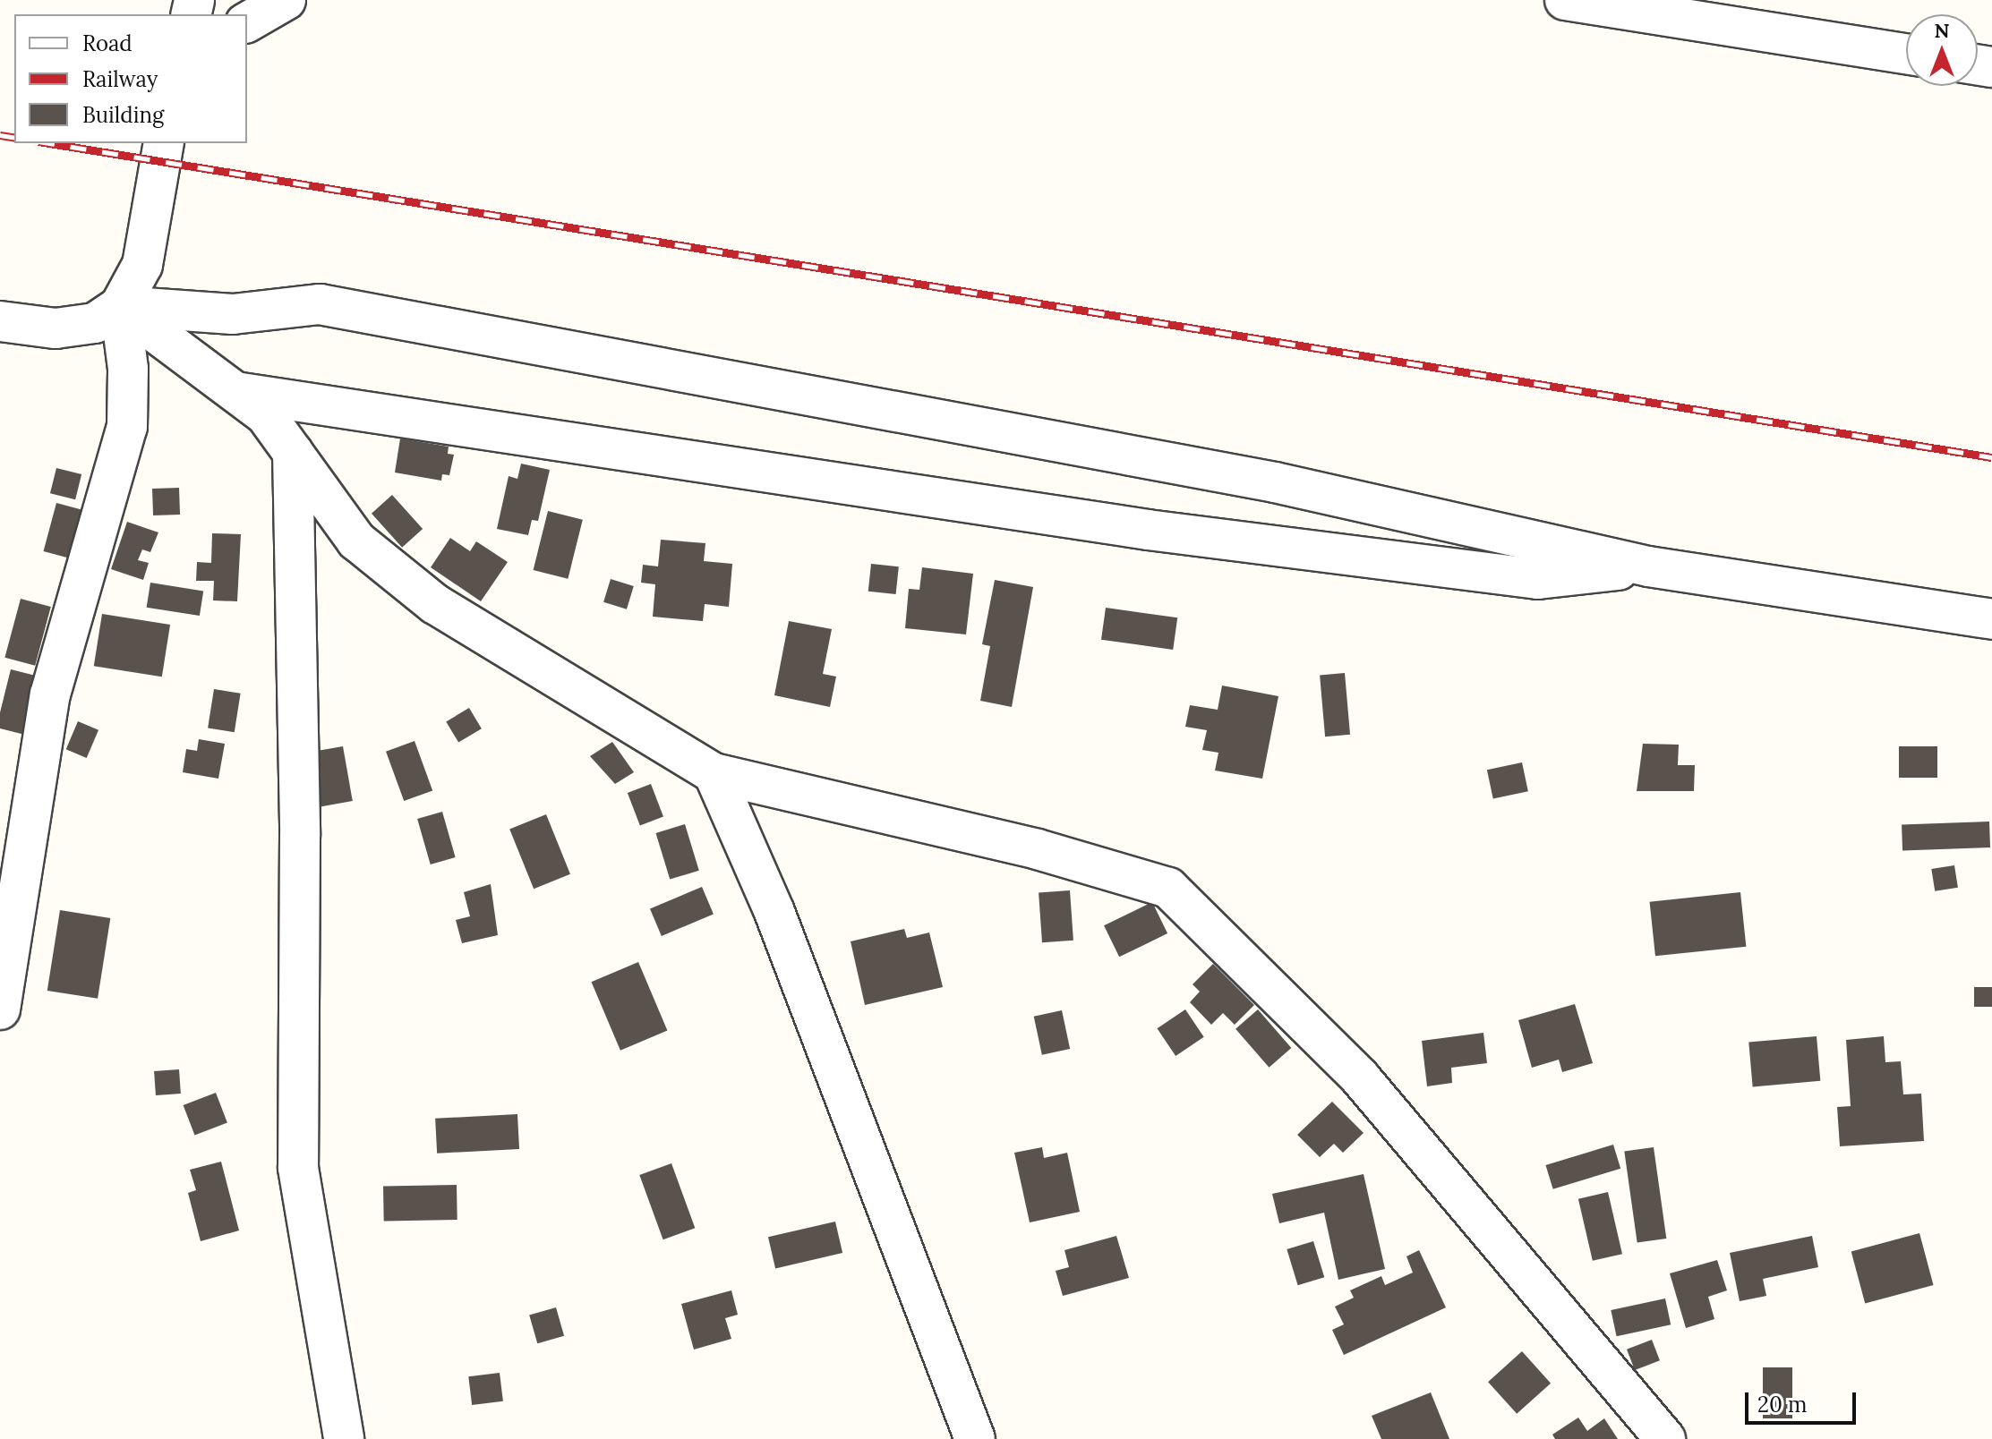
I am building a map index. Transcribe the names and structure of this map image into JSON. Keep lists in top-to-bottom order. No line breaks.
{"legend":["Road","Railway","Building"],"scale_bar":"20 m","north":"top"}
